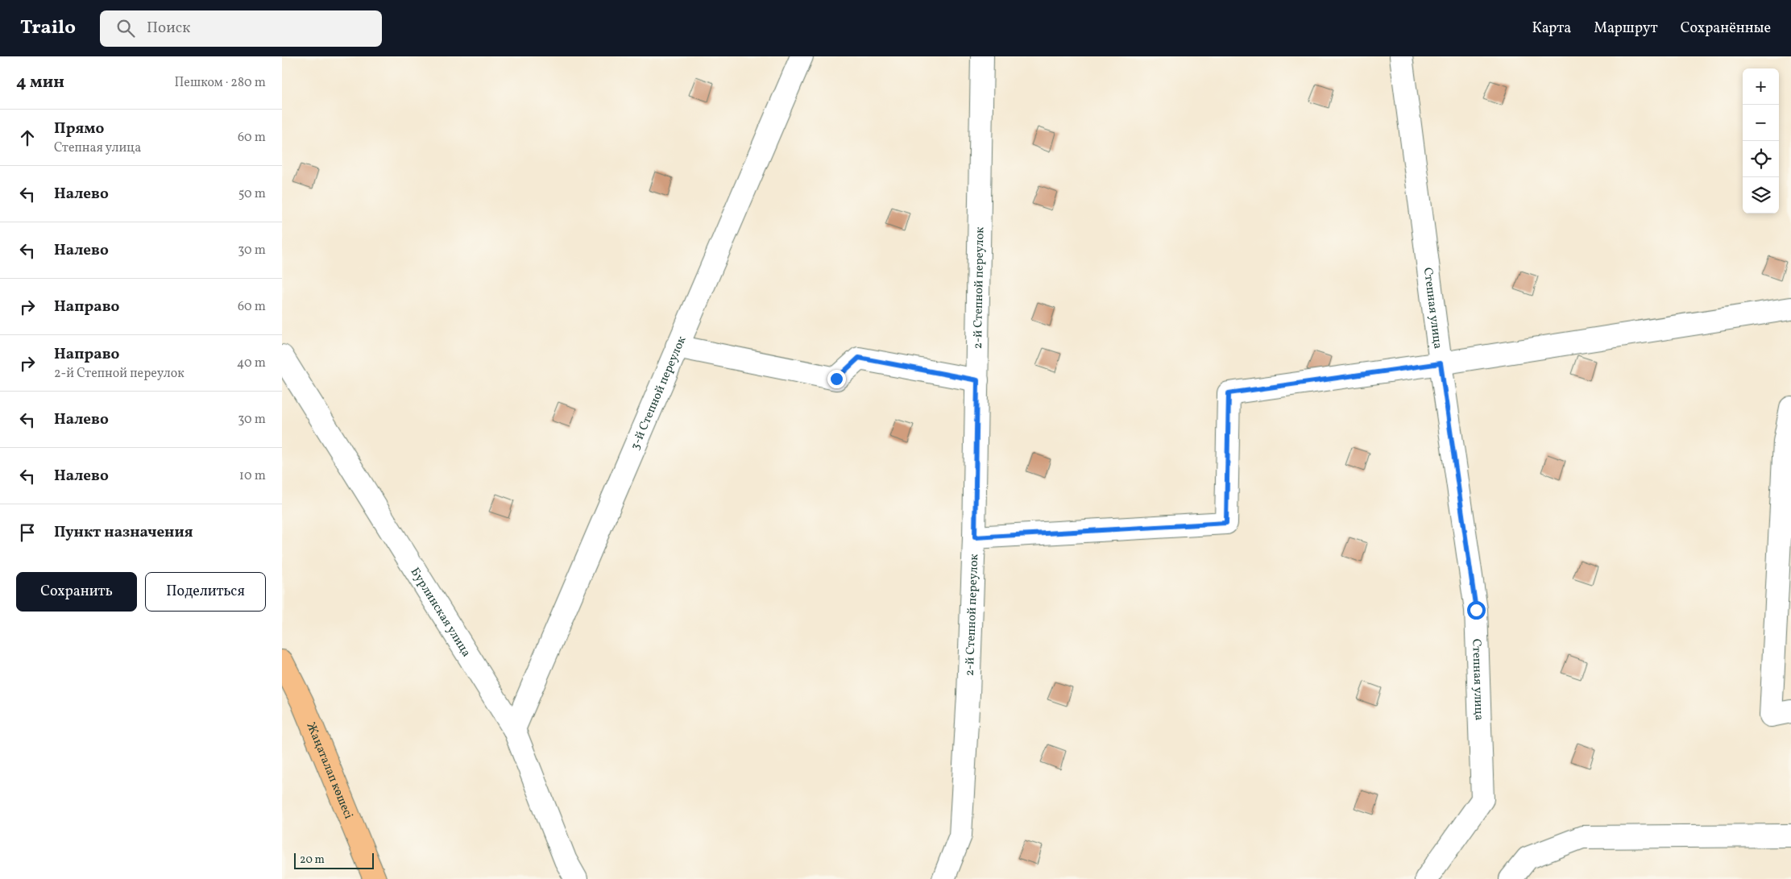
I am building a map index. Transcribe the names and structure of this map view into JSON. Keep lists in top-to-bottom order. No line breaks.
{"streets":{"main road":["Жаңаталап көшесі"],"street":["2-й Степной переулок","Степная улица","3-й Степной переулок","Бурлинская улица"]},"crossings":[["3-й Степной переулок","Бурлинская улица"]],"scale_bar":"20 m","page":{"header":"Trailo","search":"Поиск","nav":["Карта","Маршрут","Сохранённые"],"heading":["4 мин","Пешком · 280 m"],"map_buttons":["+","−"],"list":[["Прямо","Степная улица","60 m"],["Налево","50 m"],["Налево","30 m"],["Направо","60 m"],["Направо","2-й Степной переулок","40 m"],["Налево","30 m"],["Налево","10 m"],"Пункт назначения"],"buttons":["Сохранить","Поделиться"],"scale":"20 m"}}
